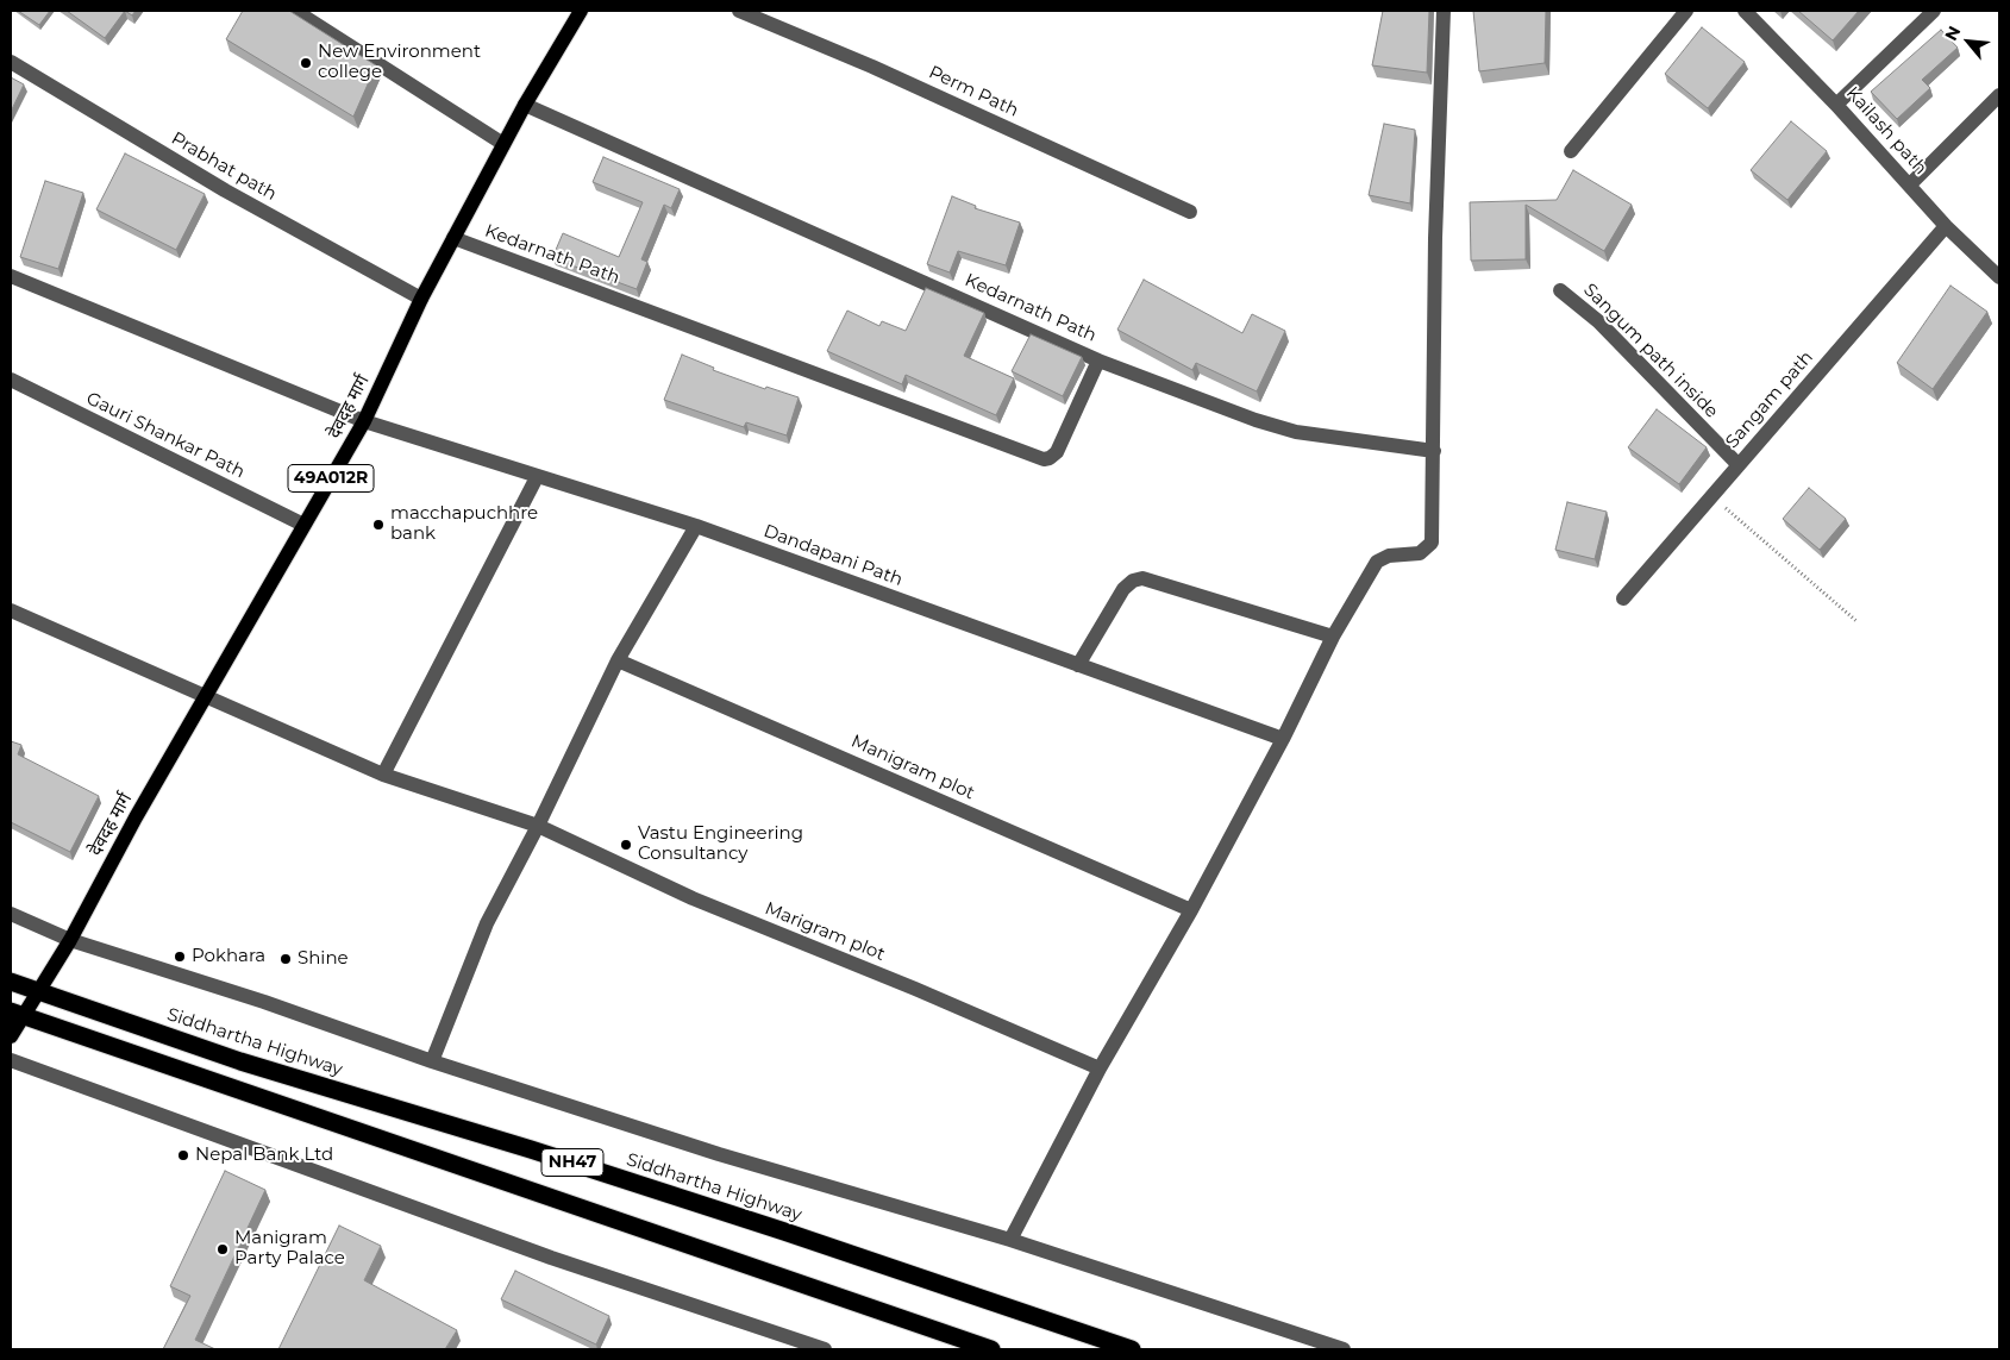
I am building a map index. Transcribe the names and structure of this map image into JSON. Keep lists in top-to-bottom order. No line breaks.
{"streets":{"highway":["Siddhartha Highway","NH47"],"main road":["देवदह मार्ग","49A012R"],"street":["Perm Path","Kailash path","Prabhat path","Kedarnath Path","Sangum path inside","Sangam path","Gauri Shankar Path","Dandapani Path","Manigram plot","Marigram plot"]},"crossings":[["Kailash path","Sangam path"],["Prabhat path","देवदह मार्ग"],["Kedarnath Path","देवदह मार्ग"],["Sangum path inside","Sangam path"],["देवदह मार्ग","Gauri Shankar Path"],["देवदह मार्ग","49A012R"],["देवदह मार्ग","Dandapani Path"],["देवदह मार्ग","Marigram plot"],["49A012R","Siddhartha Highway"],["49A012R","NH47"]],"places":["New Environment college","macchapuchhre bank","Vastu Engineering Consultancy","Pokhara","Shine","Nepal Bank Ltd","Manigram Party Palace"],"north":"top left"}
